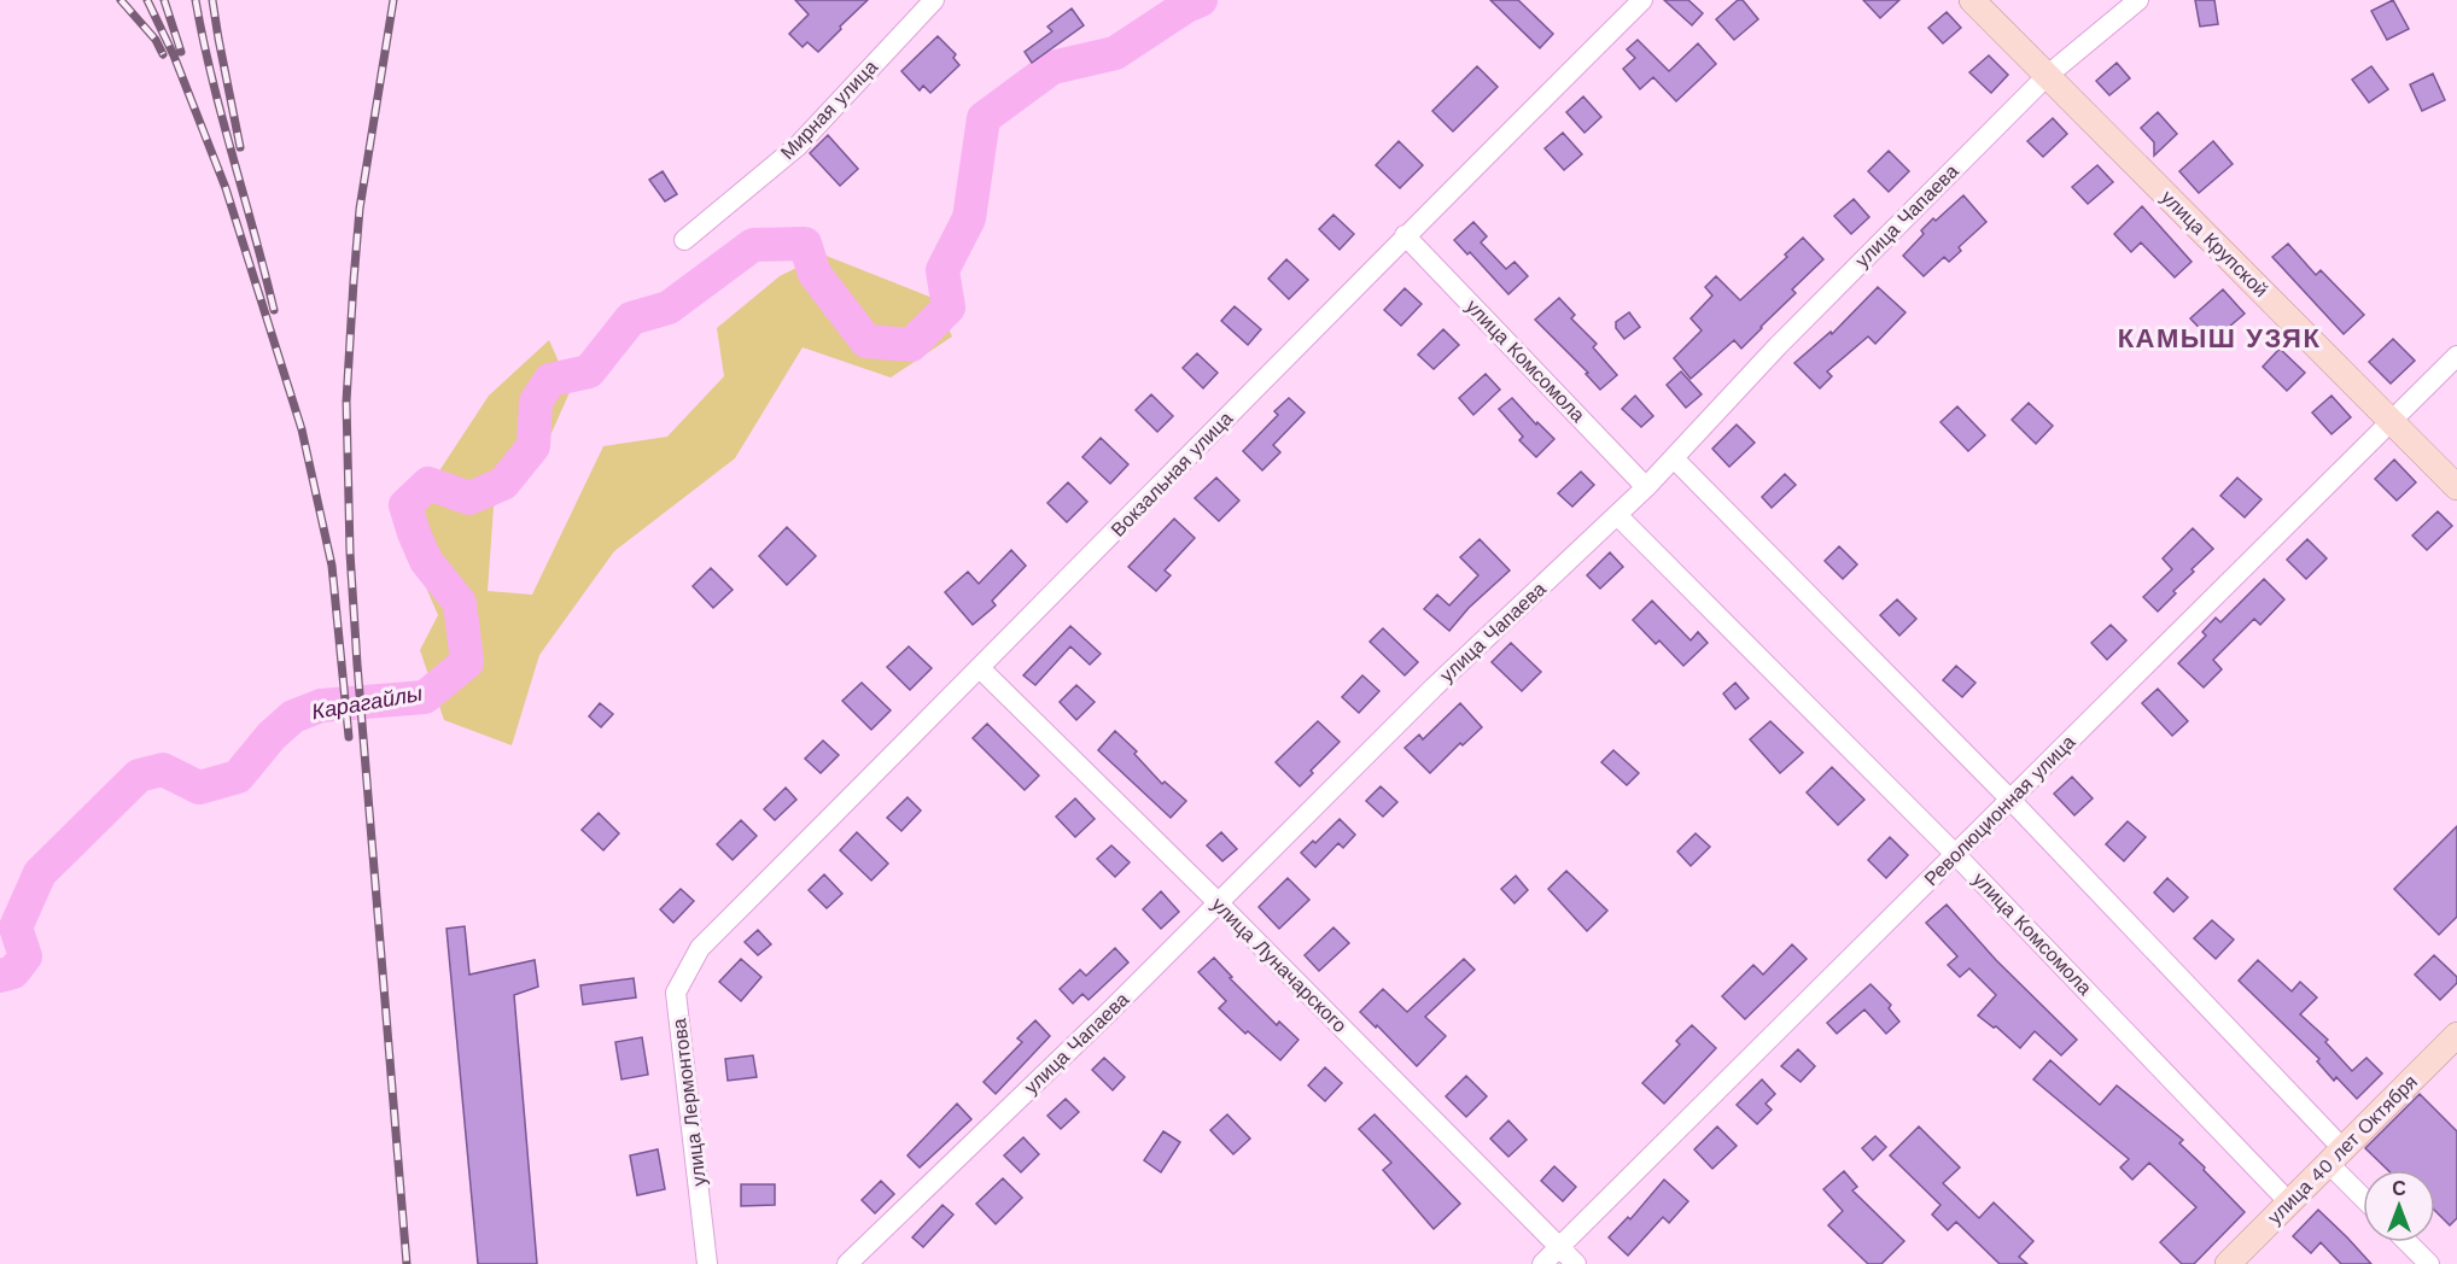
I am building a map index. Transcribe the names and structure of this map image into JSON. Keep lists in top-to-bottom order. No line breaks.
{"streets":{"main road":["улица Крупской","улица 40 лет Октября"],"street":["Мирная улица","улица Чапаева","улица Комсомола","Вокзальная улица","Революционная улица","улица Луначарского","улица Лермонтова"]},"crossings":[["улица Чапаева","улица Крупской"],["улица Чапаева","улица Комсомола"],["улица Чапаева","улица Луначарского"],["улица Крупской","Революционная улица"],["улица Комсомола","Вокзальная улица"],["улица Комсомола","Революционная улица"],["улица Комсомола","улица 40 лет Октября"],["Вокзальная улица","улица Луначарского"],["Вокзальная улица","улица Лермонтова"],["Революционная улица","улица Луначарского"]],"districts":["КАМЫШ УЗЯК"],"water":["Карагайлы"],"north":"top"}
